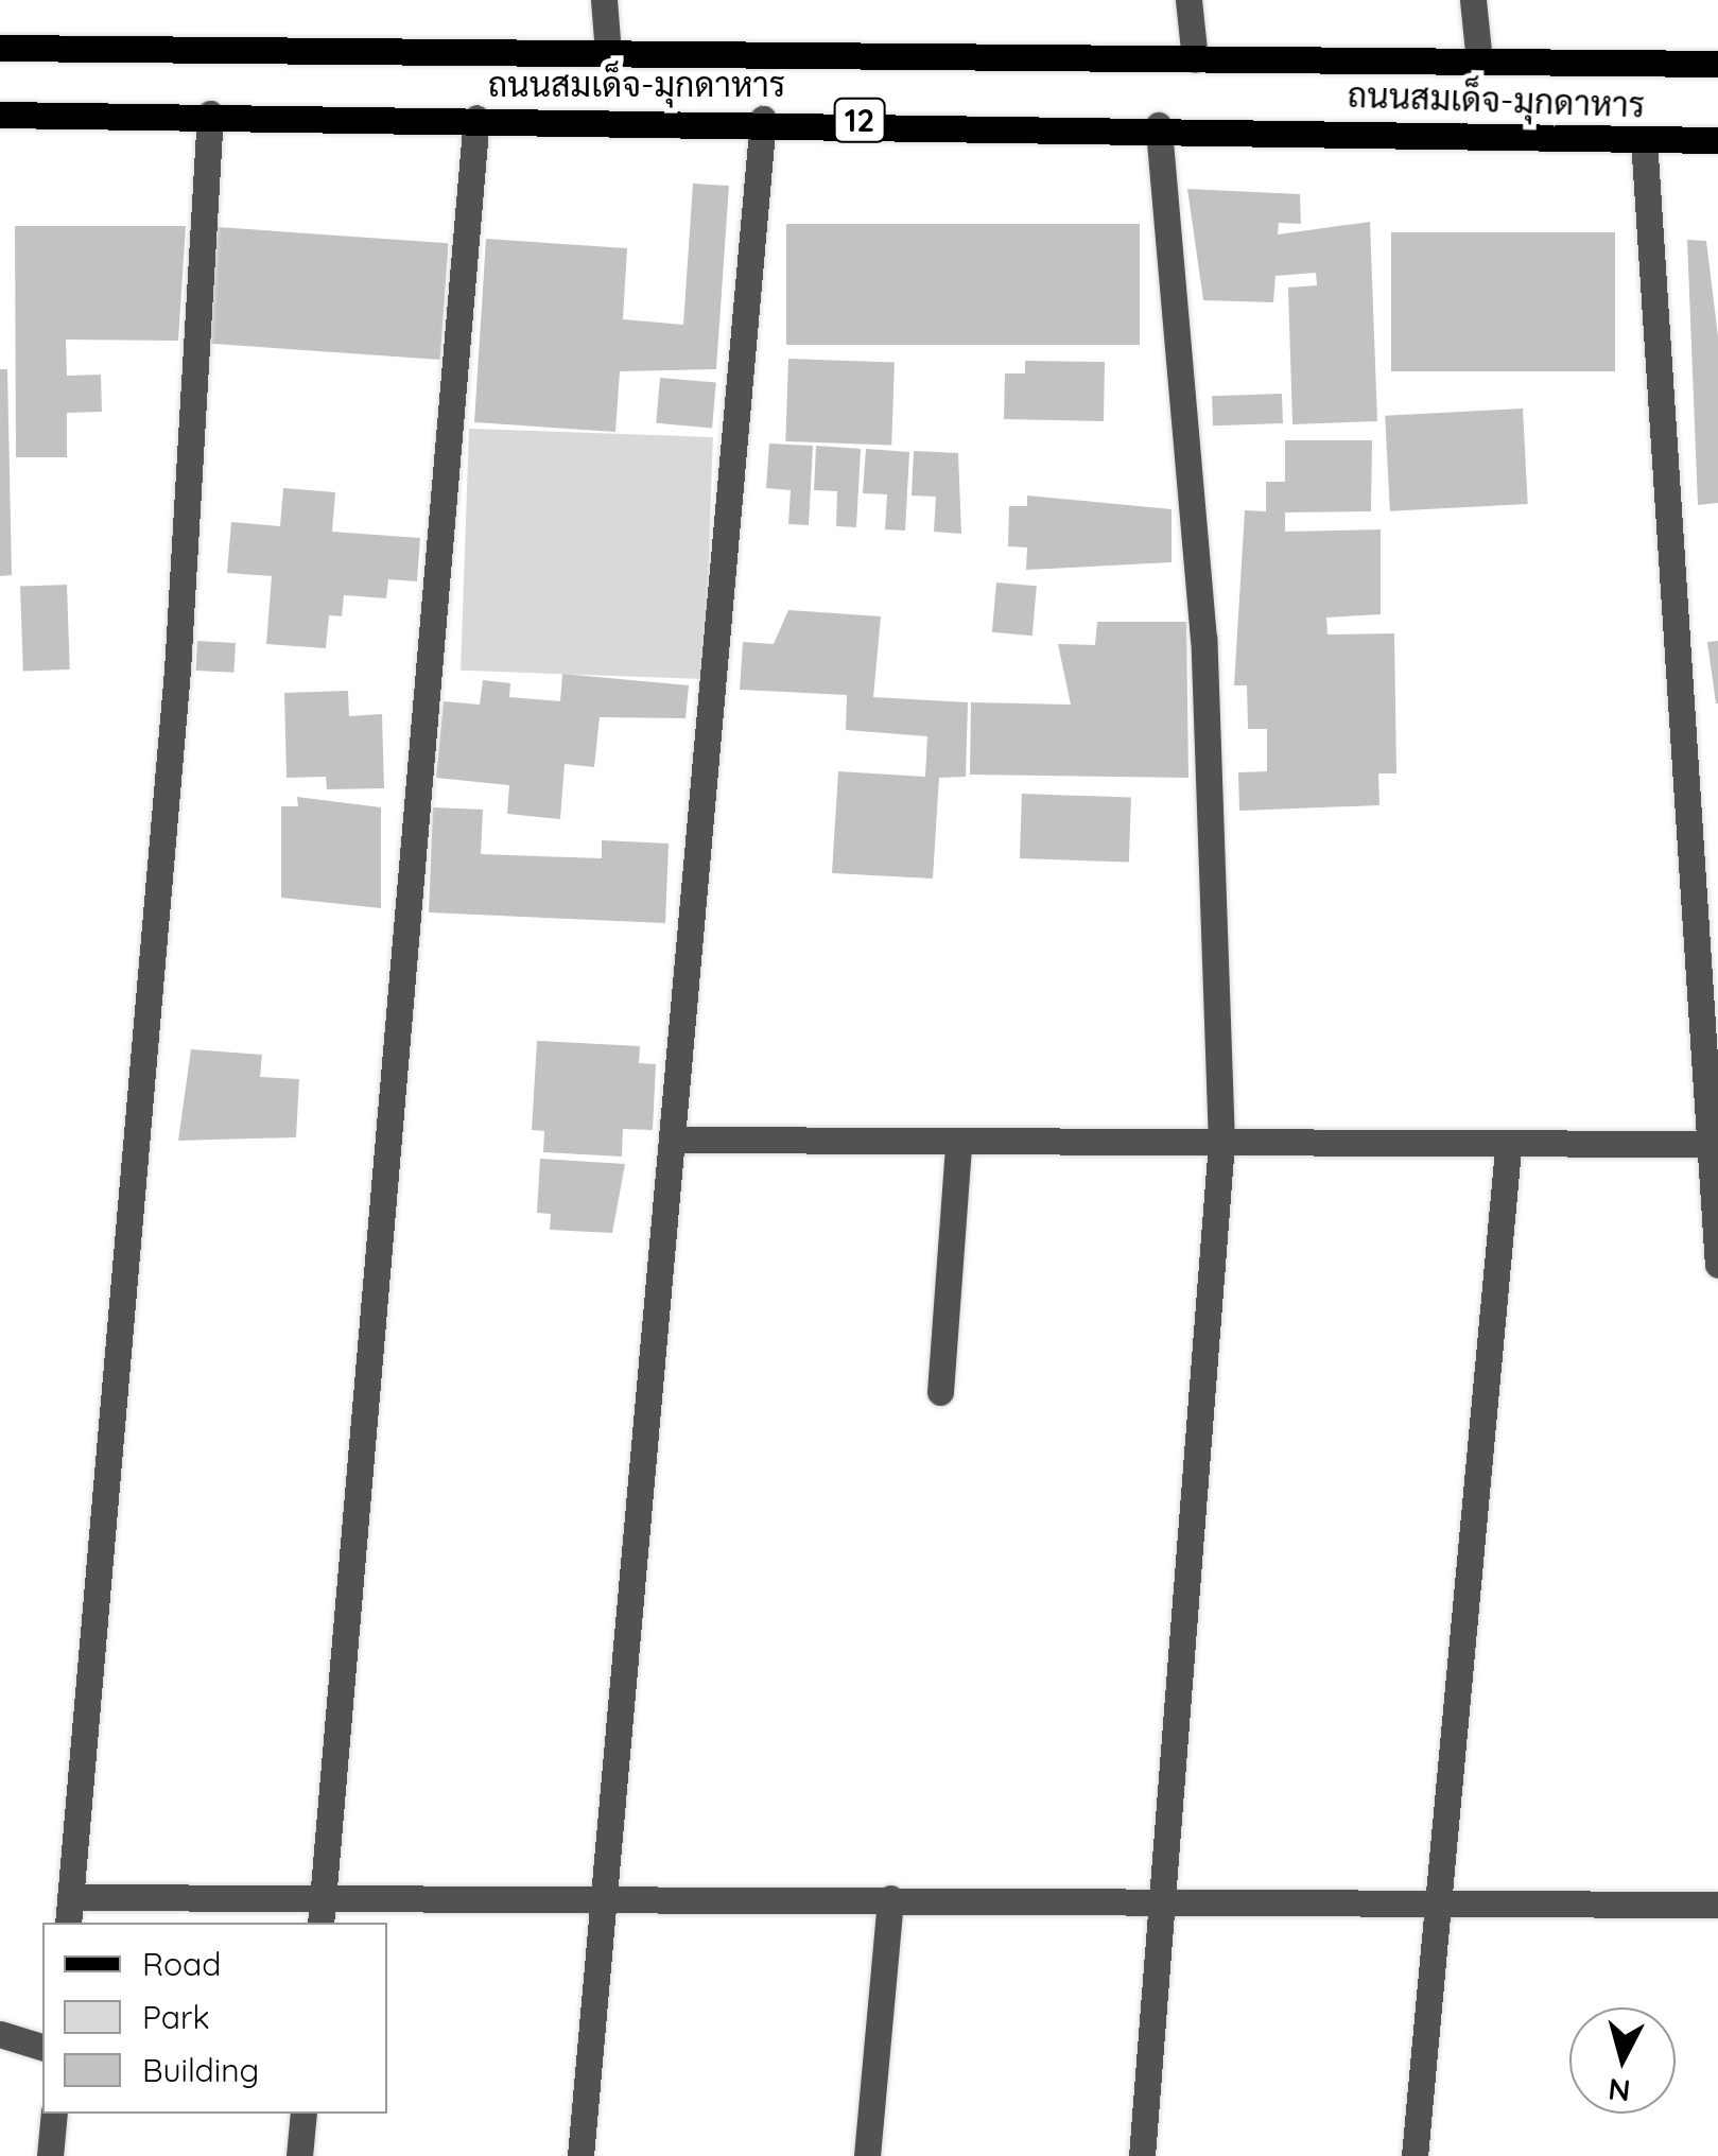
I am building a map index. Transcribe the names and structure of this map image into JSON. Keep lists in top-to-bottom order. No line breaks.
{"streets":{"main road":["ถนนสมเด็จ-มุกดาหาร","12"]},"legend":["Road","Park","Building"],"north":"bottom"}
